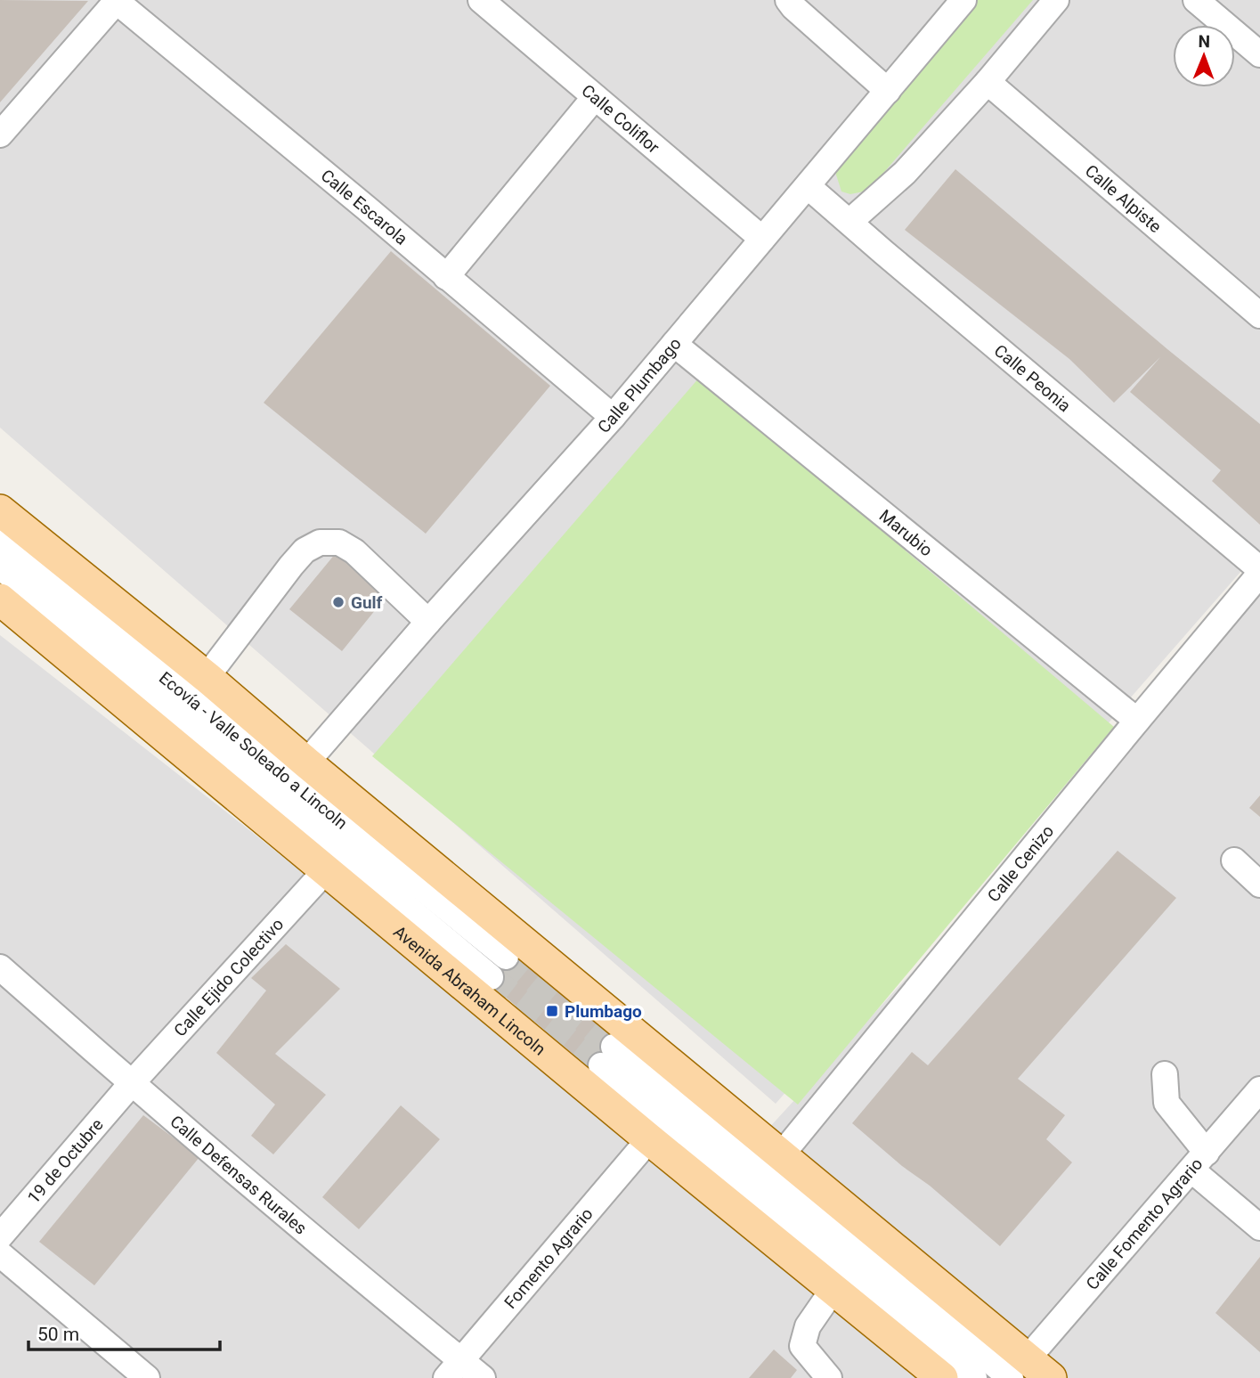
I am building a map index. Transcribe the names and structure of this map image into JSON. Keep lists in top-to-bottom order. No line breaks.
{"streets":{"main road":["Avenida Abraham Lincoln"],"street":["Calle Coliflor","Calle Alpiste","Calle Escarola","Calle Peonia","Calle Plumbago","Marubio","Ecovía - Valle Soleado a Lincoln","Calle Cenizo","Calle Ejido Colectivo","19 de Octubre","Calle Defensas Rurales","Calle Fomento Agrario","Fomento Agrario"]},"crossings":[["Calle Coliflor","Calle Plumbago"],["Calle Escarola","Calle Plumbago"],["Calle Peonia","Calle Plumbago"],["Calle Plumbago","Marubio"],["Marubio","Calle Cenizo"],["Calle Ejido Colectivo","Avenida Abraham Lincoln"],["Calle Ejido Colectivo","19 de Octubre"],["Calle Ejido Colectivo","Calle Defensas Rurales"],["Avenida Abraham Lincoln","Fomento Agrario"],["19 de Octubre","Calle Defensas Rurales"],["Calle Defensas Rurales","Fomento Agrario"]],"places":{"other":["Gulf"],"transit":["Plumbago"]},"scale_bar":"50 m","north":"top"}
